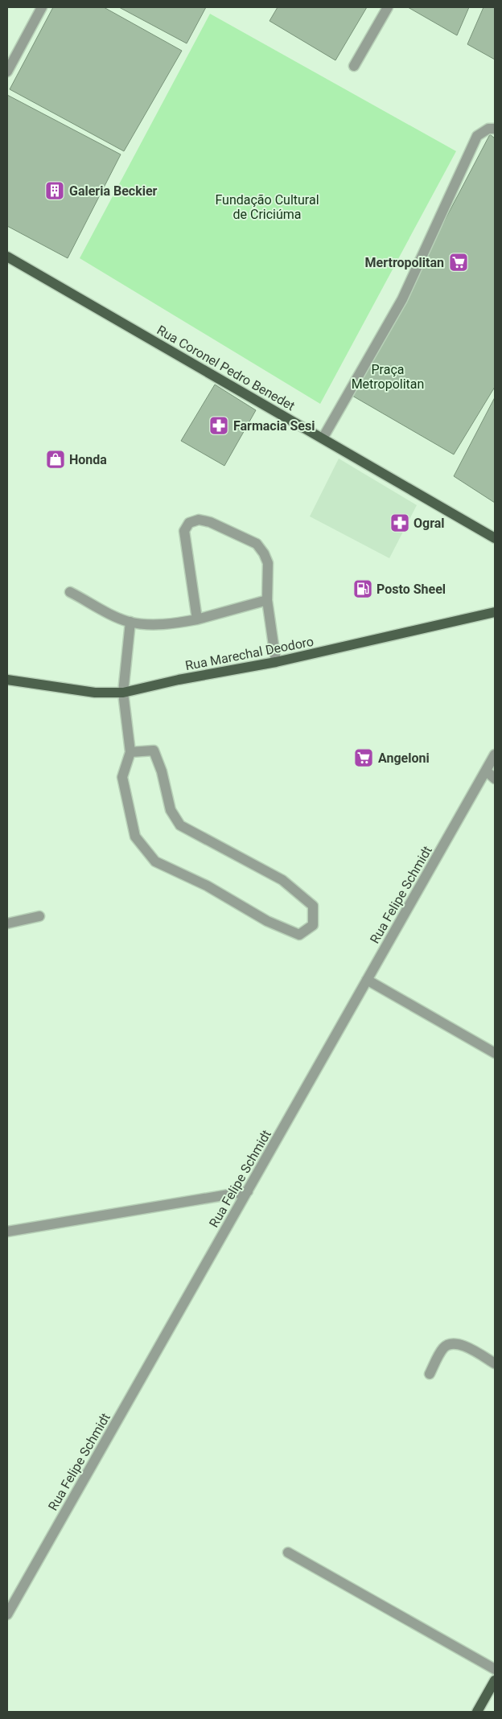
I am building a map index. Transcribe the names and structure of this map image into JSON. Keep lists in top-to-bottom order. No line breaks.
{"streets":{"main road":["Rua Coronel Pedro Benedet","Rua Marechal Deodoro"],"street":["Rua Felipe Schmidt"]},"parks":["Fundação Cultural de Criciúma","Praça Metropolitan"],"places":{"building":["Galeria Beckier"],"supermarket":["Mertropolitan","Angeloni"],"pharmacy":["Farmacia Sesi","Ogral"],"shop":["Honda"],"fuel station":["Posto Sheel"]}}
